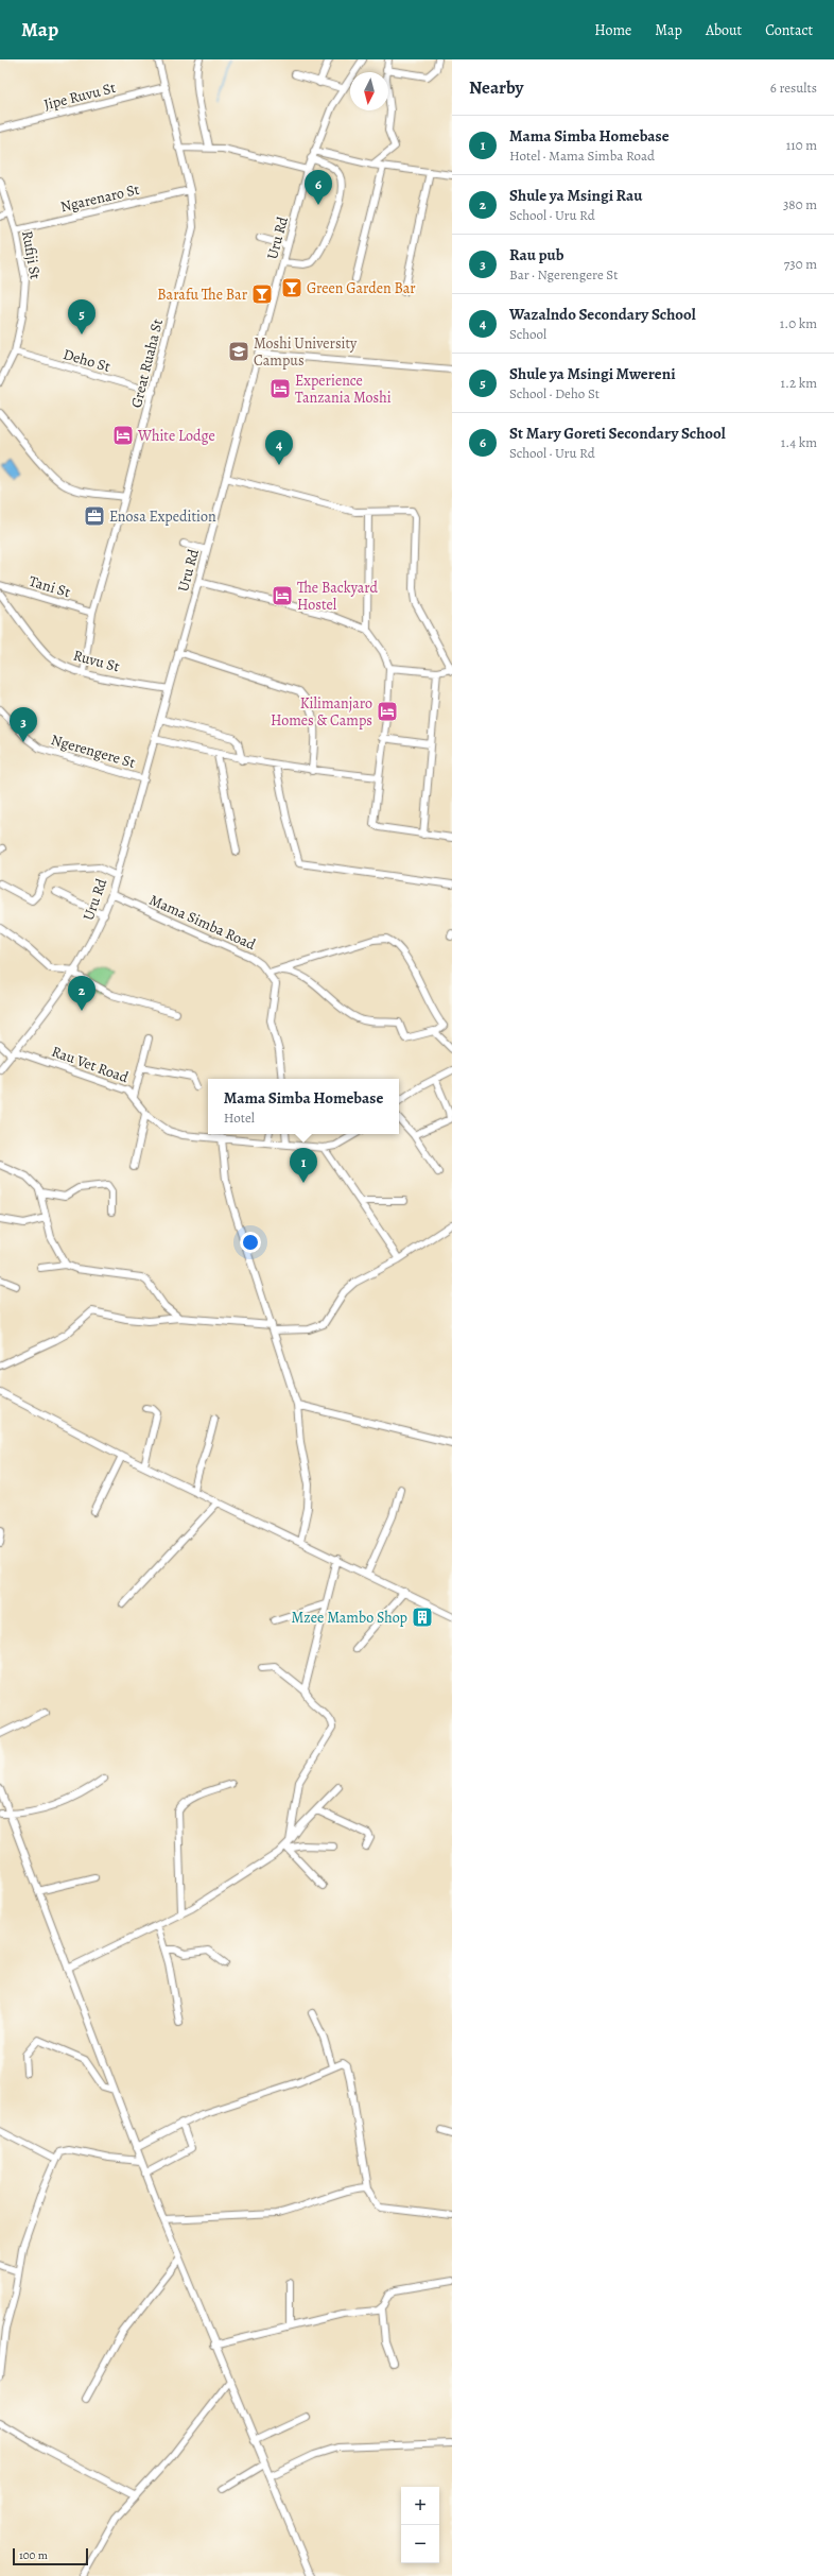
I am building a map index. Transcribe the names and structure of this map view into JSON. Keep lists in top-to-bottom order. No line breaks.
{"streets":{"street":["Jipe Ruvu St","Ngarenaro St","Uru Rd","Rufiji St","Deho St","Great Ruaha St","Tani St","Ruvu St","Ngerengere St","Mama Simba Road","Rau Vet Road"]},"crossings":[["Jipe Ruvu St","Great Ruaha St"],["Ngarenaro St","Rufiji St"],["Ngarenaro St","Great Ruaha St"],["Uru Rd","Ruvu St"],["Uru Rd","Ngerengere St"],["Uru Rd","Mama Simba Road"],["Uru Rd","Rau Vet Road"],["Rufiji St","Deho St"],["Deho St","Great Ruaha St"],["Great Ruaha St","Tani St"],["Great Ruaha St","Ruvu St"]],"places":{"bar":["Green Garden Bar","Barafu The Bar"],"school or university":["Moshi University Campus"],"hotel":["Experience Tanzania Moshi","White Lodge","The Backyard Hostel","Kilimanjaro Homes & Camps"],"office":["Enosa Expedition"],"building":["Mzee Mambo Shop"]},"scale_bar":"100 m","north":"bottom","page":{"header":"Map","nav":["Home","Map","About","Contact"],"heading":["Nearby","6 results"],"list":[{"mark":"1","name":"Mama Simba Homebase","note":"Hotel · Mama Simba Road","value":"110 m"},{"mark":"2","name":"Shule ya Msingi Rau","note":"School · Uru Rd","value":"380 m"},{"mark":"3","name":"Rau pub","note":"Bar · Ngerengere St","value":"730 m"},{"mark":"4","name":"Wazalndo Secondary School","note":"School","value":"1.0 km"},{"mark":"5","name":"Shule ya Msingi Mwereni","note":"School · Deho St","value":"1.2 km"},{"mark":"6","name":"St Mary Goreti Secondary School","note":"School · Uru Rd","value":"1.4 km"}],"pins":["6","5","4","3","2","1"],"popup":["Mama Simba Homebase","Hotel"],"map_buttons":["+","−"],"scale":"100 m"}}
